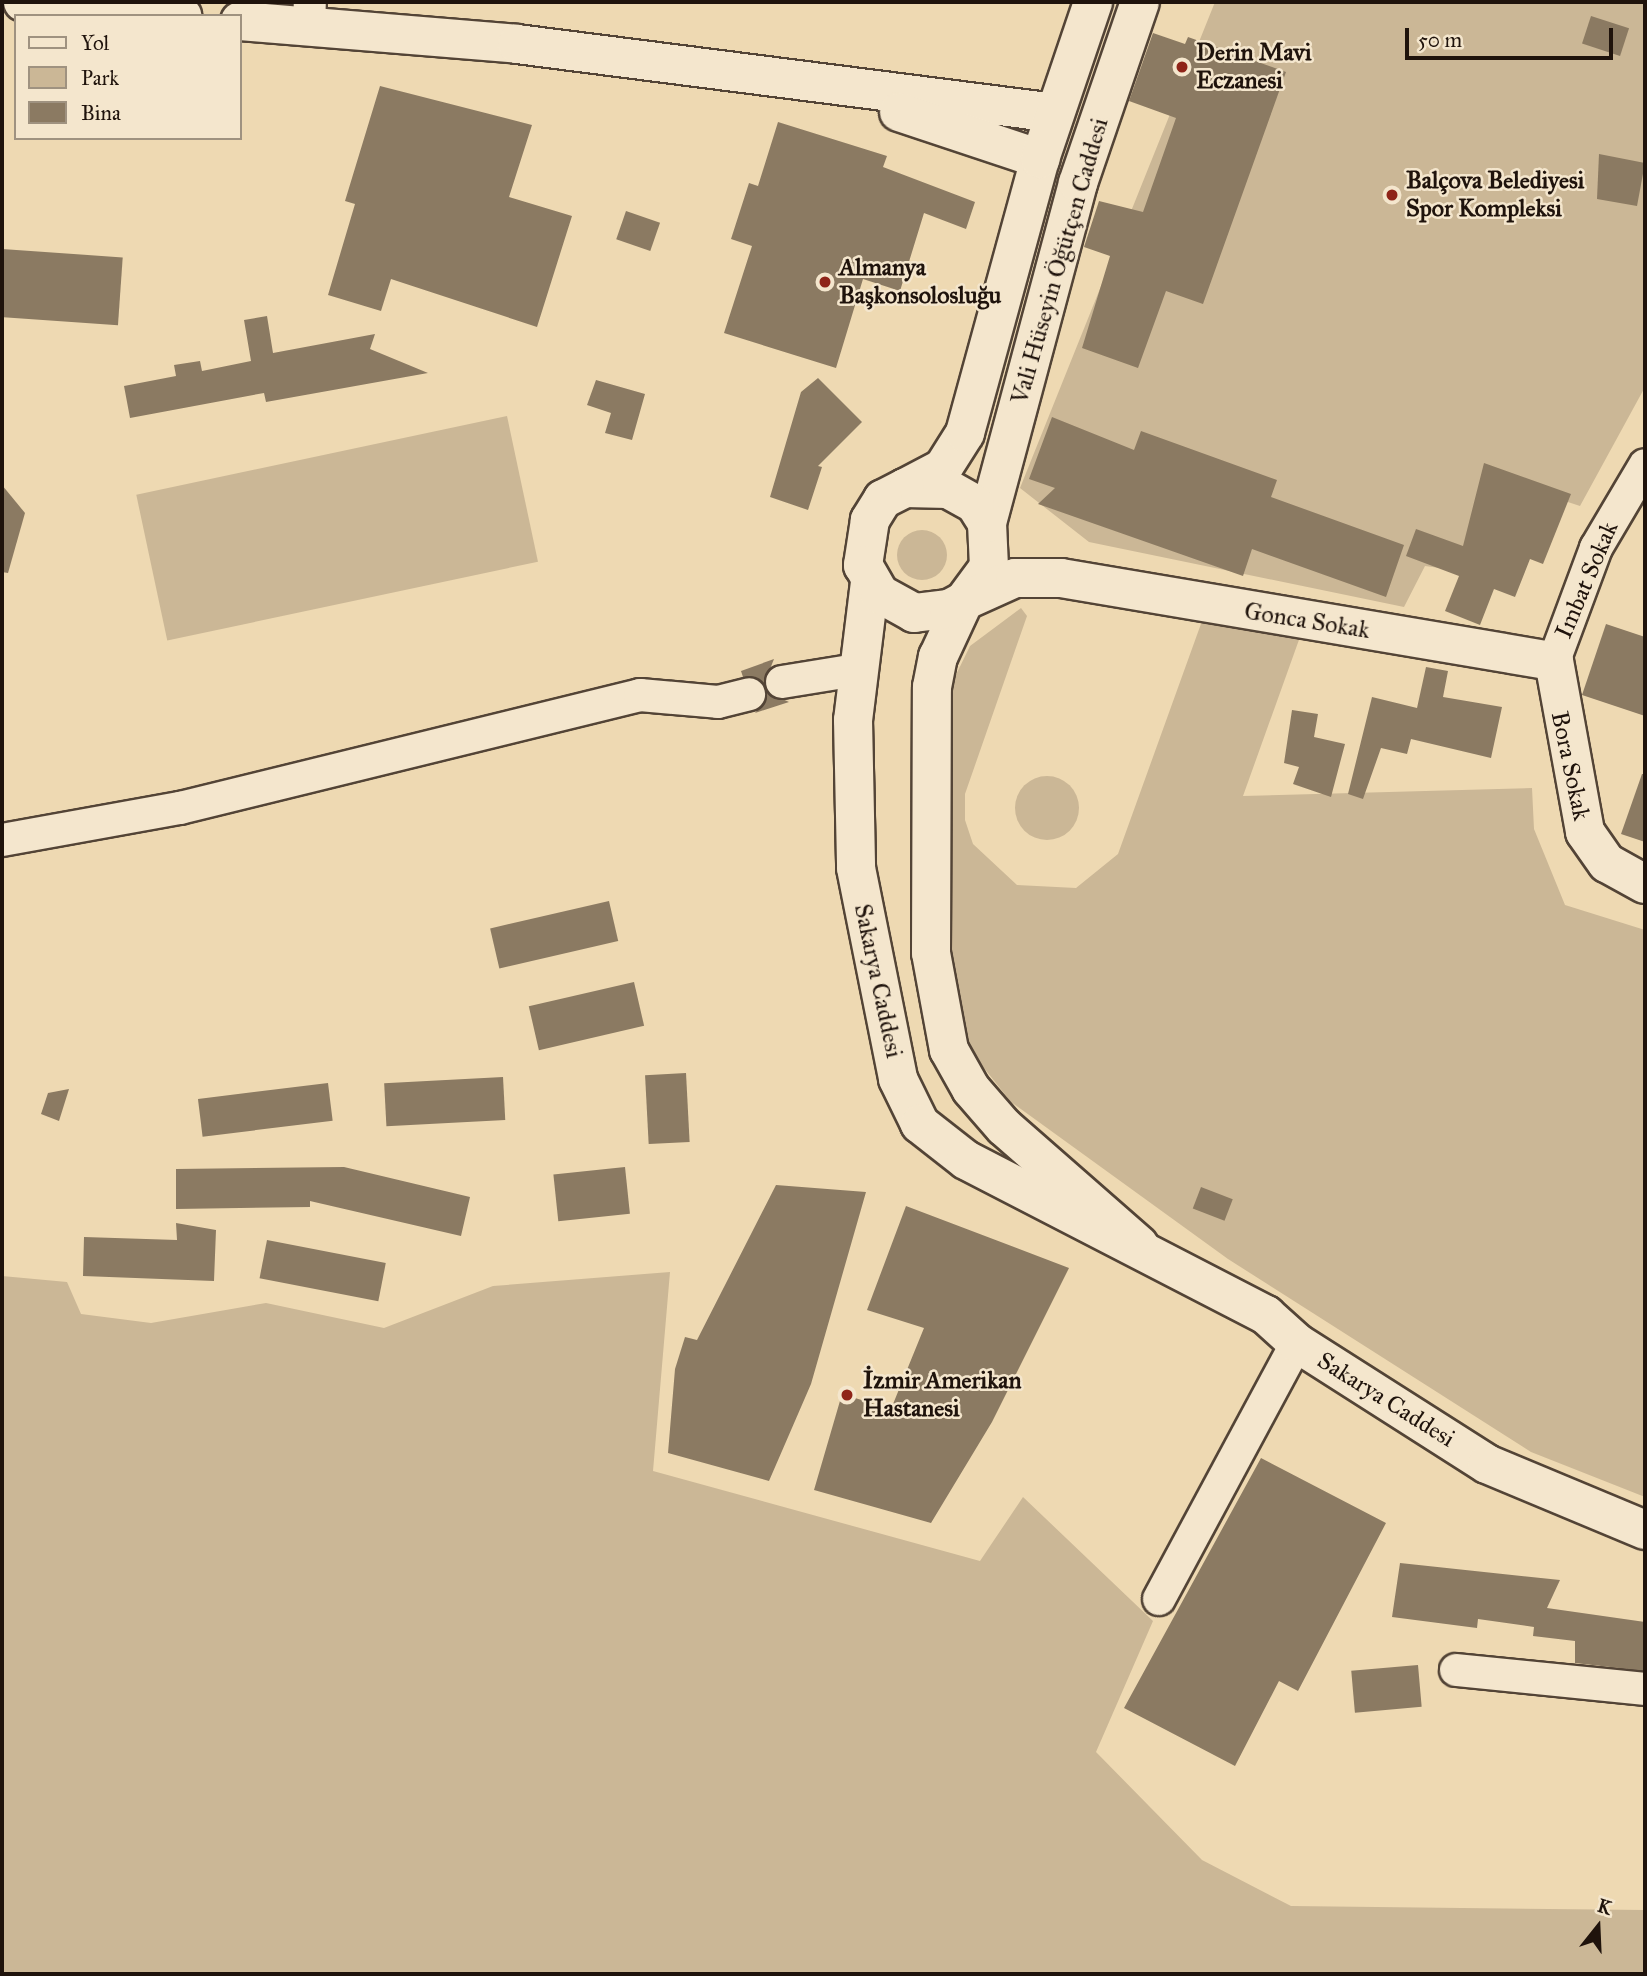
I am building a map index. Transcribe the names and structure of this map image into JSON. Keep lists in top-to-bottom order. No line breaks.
{"streets":{"main road":["Vali Hüseyin Öğütçen Caddesi","Gonca Sokak","Bora Sokak","Sakarya Caddesi"],"street":["Imbat Sokak"]},"crossings":[["Vali Hüseyin Öğütçen Caddesi","Sakarya Caddesi"],["Imbat Sokak","Gonca Sokak"],["Imbat Sokak","Bora Sokak"],["Gonca Sokak","Bora Sokak"]],"places":["Derin Mavi Eczanesi","Balçova Belediyesi Spor Kompleksi","Almanya Başkonsolosluğu","İzmir Amerikan Hastanesi"],"legend":["Yol","Park","Bina"],"scale_bar":"50 m","north":"top"}
